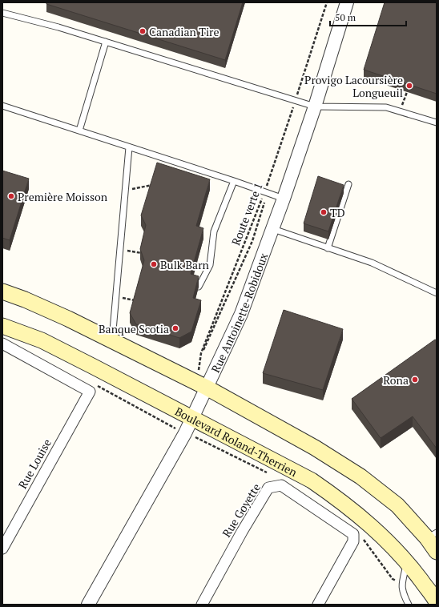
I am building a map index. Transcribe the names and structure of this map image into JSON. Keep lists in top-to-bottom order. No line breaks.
{"streets":{"main road":["Boulevard Roland-Therrien"],"street":["Rue Antoinette-Robidoux","Rue Louise","Rue Goyette"],"path":["Route verte 1"]},"crossings":[["Route verte 1","Rue Antoinette-Robidoux"],["Rue Antoinette-Robidoux","Boulevard Roland-Therrien"]],"places":["Canadian Tire","Provigo Lacoursière Longueuil","Première Moisson","TD","Bulk Barn","Banque Scotia","Rona"],"scale_bar":"50 m"}
